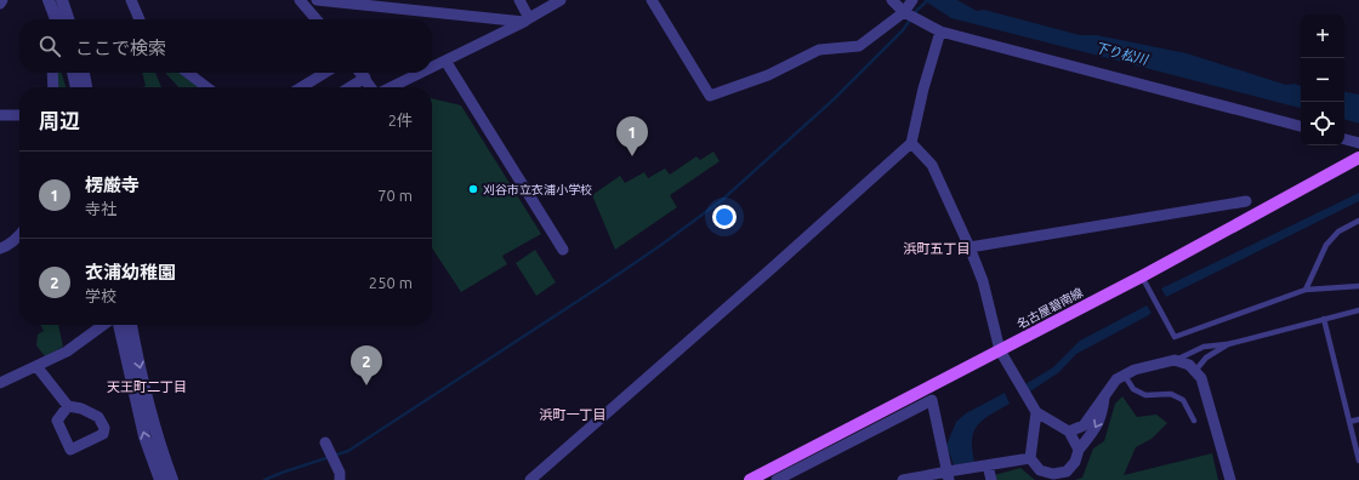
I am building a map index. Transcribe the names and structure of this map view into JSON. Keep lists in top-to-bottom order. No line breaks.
{"streets":{"main road":["名古屋碧南線"]},"districts":["浜町五丁目","天王町二丁目","浜町一丁目"],"water":["下り松川"],"places":["刈谷市立衣浦小学校"],"page":{"map_buttons":["+","−"],"search":"ここで検索","heading":["周辺","2件"],"pins":["1","2"],"list":[{"mark":"1","name":"楞厳寺","note":"寺社","value":"70 m"},{"mark":"2","name":"衣浦幼稚園","note":"学校","value":"250 m"}]}}
